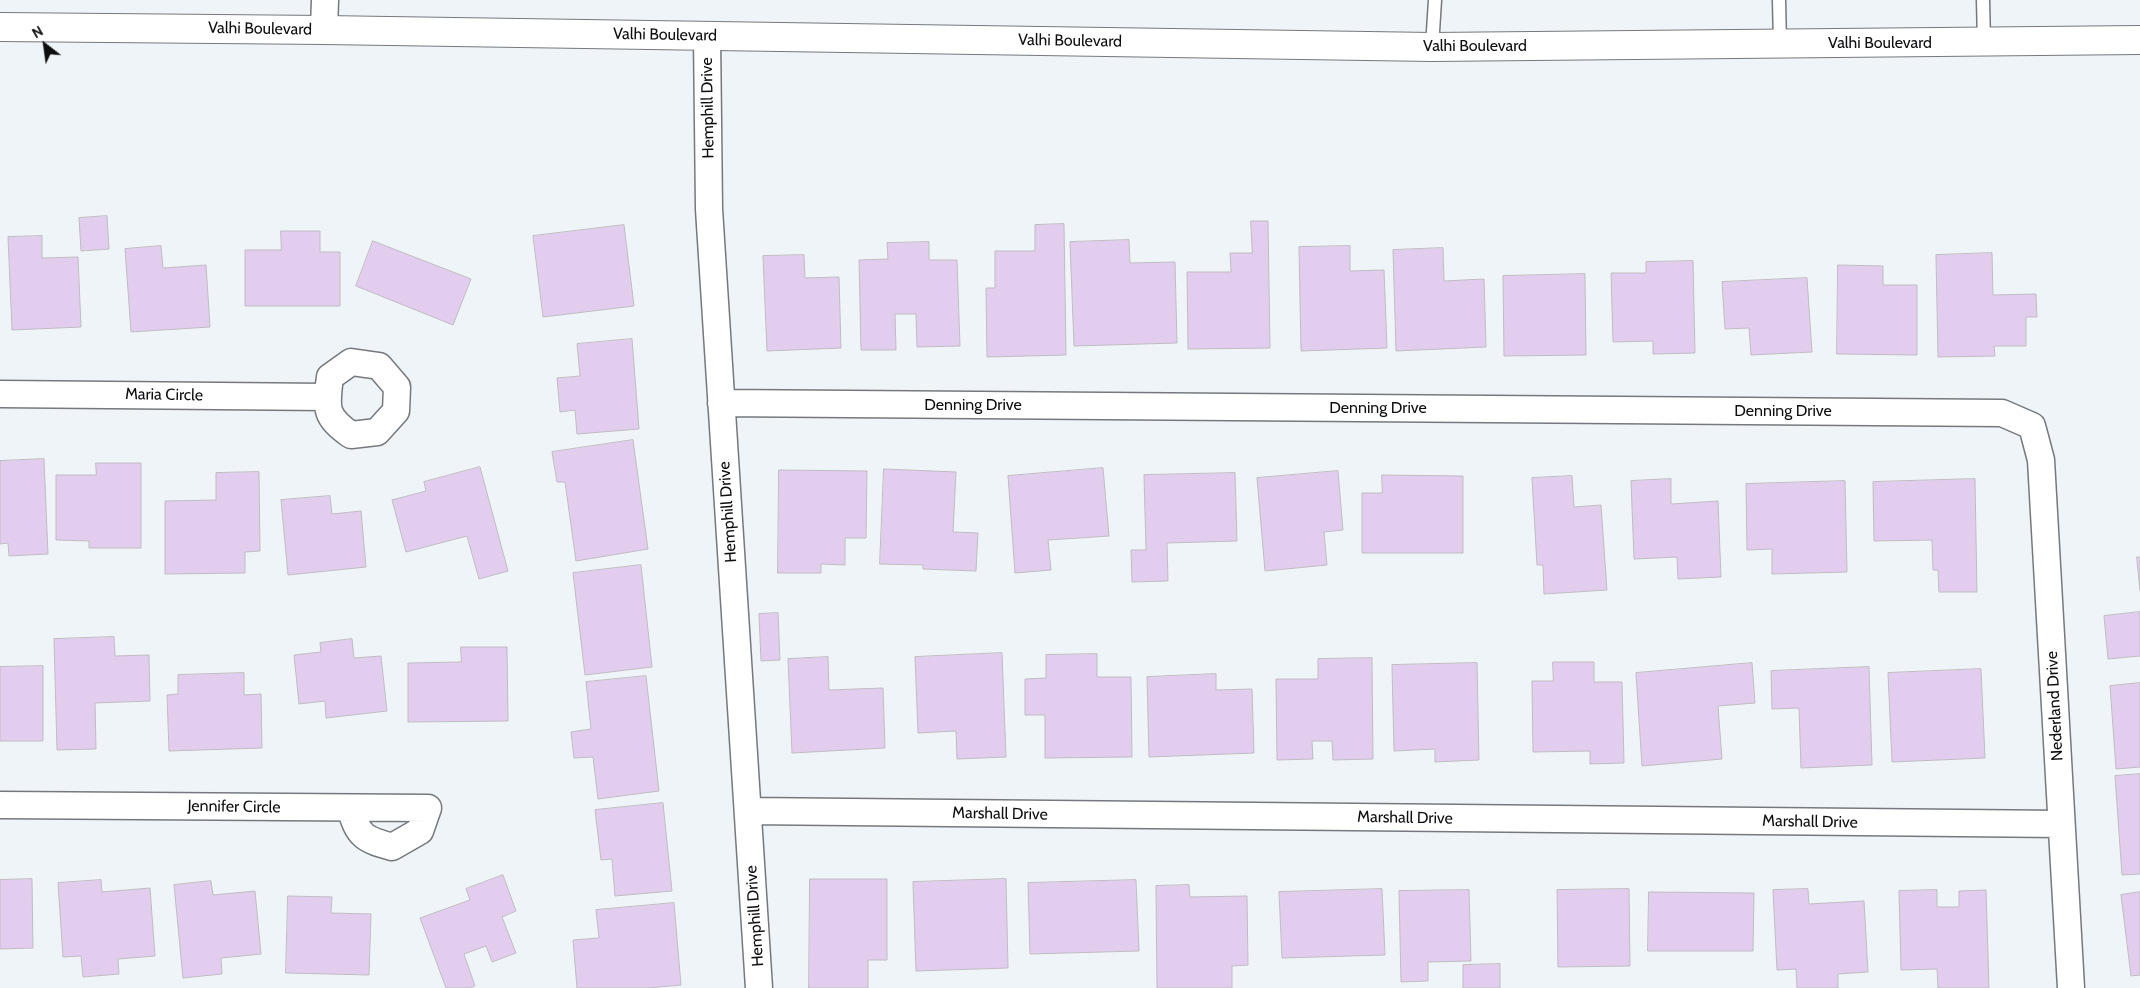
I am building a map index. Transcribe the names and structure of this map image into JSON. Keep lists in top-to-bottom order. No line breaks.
{"streets":{"street":["Valhi Boulevard","Hemphill Drive","Maria Circle","Denning Drive","Nederland Drive","Jennifer Circle","Marshall Drive"]},"crossings":[["Valhi Boulevard","Hemphill Drive"],["Hemphill Drive","Denning Drive"],["Hemphill Drive","Marshall Drive"],["Denning Drive","Nederland Drive"],["Nederland Drive","Marshall Drive"]],"north":"top left"}
